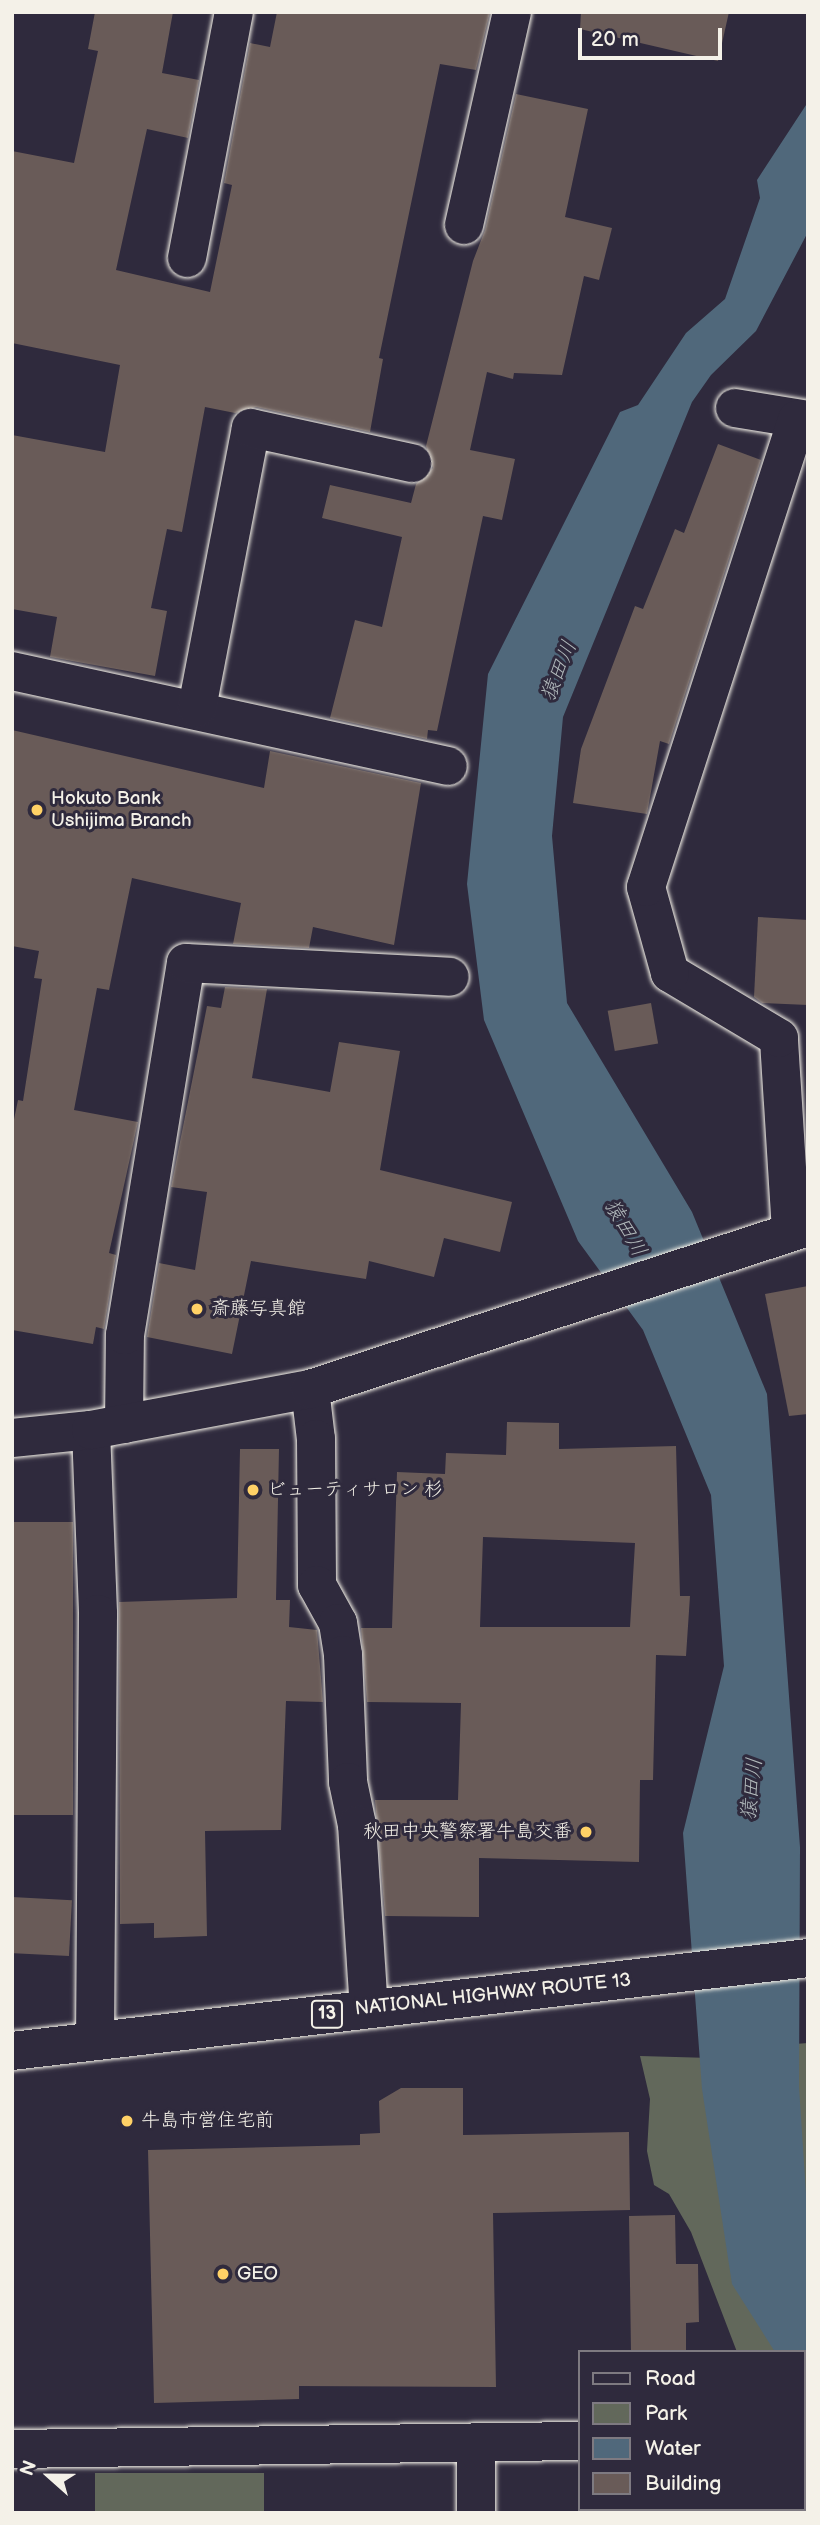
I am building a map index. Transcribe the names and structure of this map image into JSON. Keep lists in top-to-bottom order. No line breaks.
{"streets":{"main road":["NATIONAL HIGHWAY ROUTE 13","13"]},"water":["猿田川"],"places":["Hokuto Bank Ushijima Branch","斎藤写真館","ビューティサロン 杉","秋田中央警察署牛島交番","牛島市営住宅前","GEO"],"legend":["Road","Park","Water","Building"],"scale_bar":"20 m","north":"left"}
